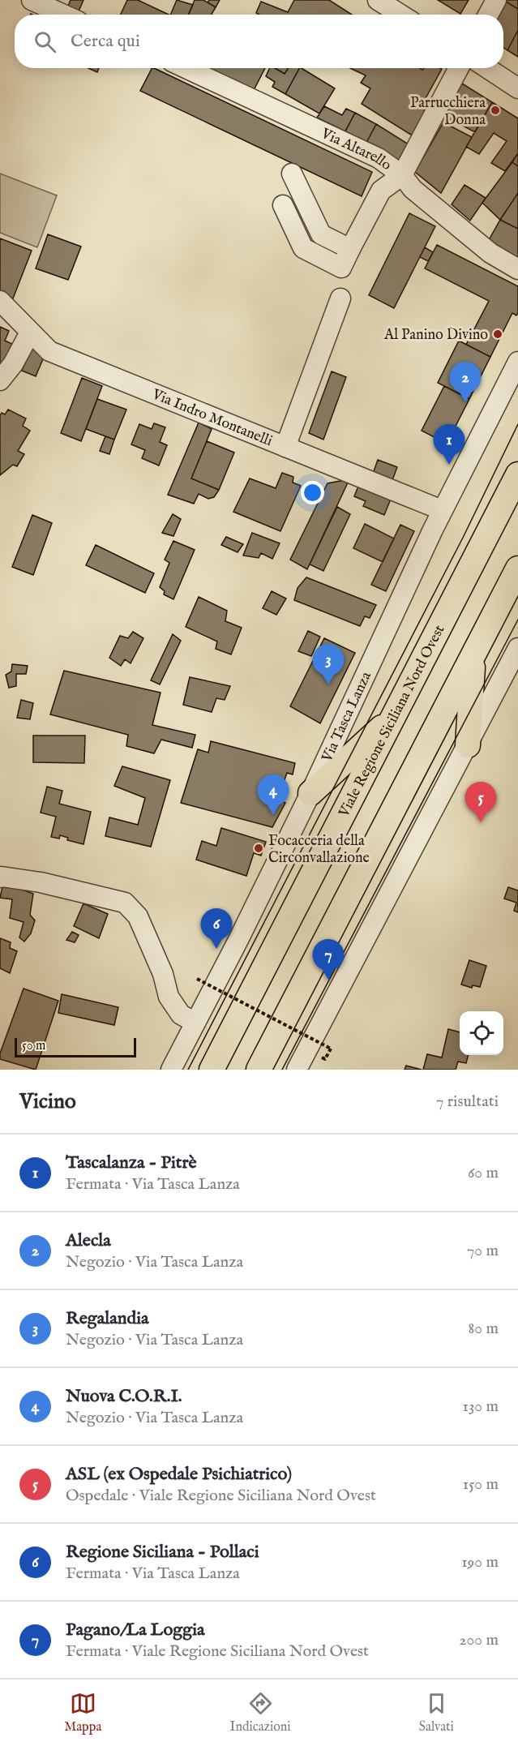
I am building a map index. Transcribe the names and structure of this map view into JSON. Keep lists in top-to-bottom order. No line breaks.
{"streets":{"main road":["Viale Regione Siciliana Nord Ovest"],"street":["Via Altarello","Via Indro Montanelli","Via Tasca Lanza"]},"crossings":[["Via Indro Montanelli","Via Tasca Lanza"]],"places":["Parrucchiera Donna","Al Panino Divino","Focacceria della Circonvallazione"],"scale_bar":"50 m","page":{"search":"Cerca qui","pins":["2","1","3","4","5","6","7"],"scale":"50 m","heading":["Vicino","7 risultati"],"list":[{"mark":"1","name":"Tascalanza - Pitrè","note":"Fermata · Via Tasca Lanza","value":"60 m"},{"mark":"2","name":"Alecla","note":"Negozio · Via Tasca Lanza","value":"70 m"},{"mark":"3","name":"Regalandia","note":"Negozio · Via Tasca Lanza","value":"80 m"},{"mark":"4","name":"Nuova C.O.R.I.","note":"Negozio · Via Tasca Lanza","value":"130 m"},{"mark":"5","name":"ASL (ex Ospedale Psichiatrico)","note":"Ospedale · Viale Regione Siciliana Nord Ovest","value":"150 m"},{"mark":"6","name":"Regione Siciliana - Pollaci","note":"Fermata · Via Tasca Lanza","value":"190 m"},{"mark":"7","name":"Pagano/La Loggia","note":"Fermata · Viale Regione Siciliana Nord Ovest","value":"200 m"}],"nav":["Mappa","Indicazioni","Salvati"]}}
